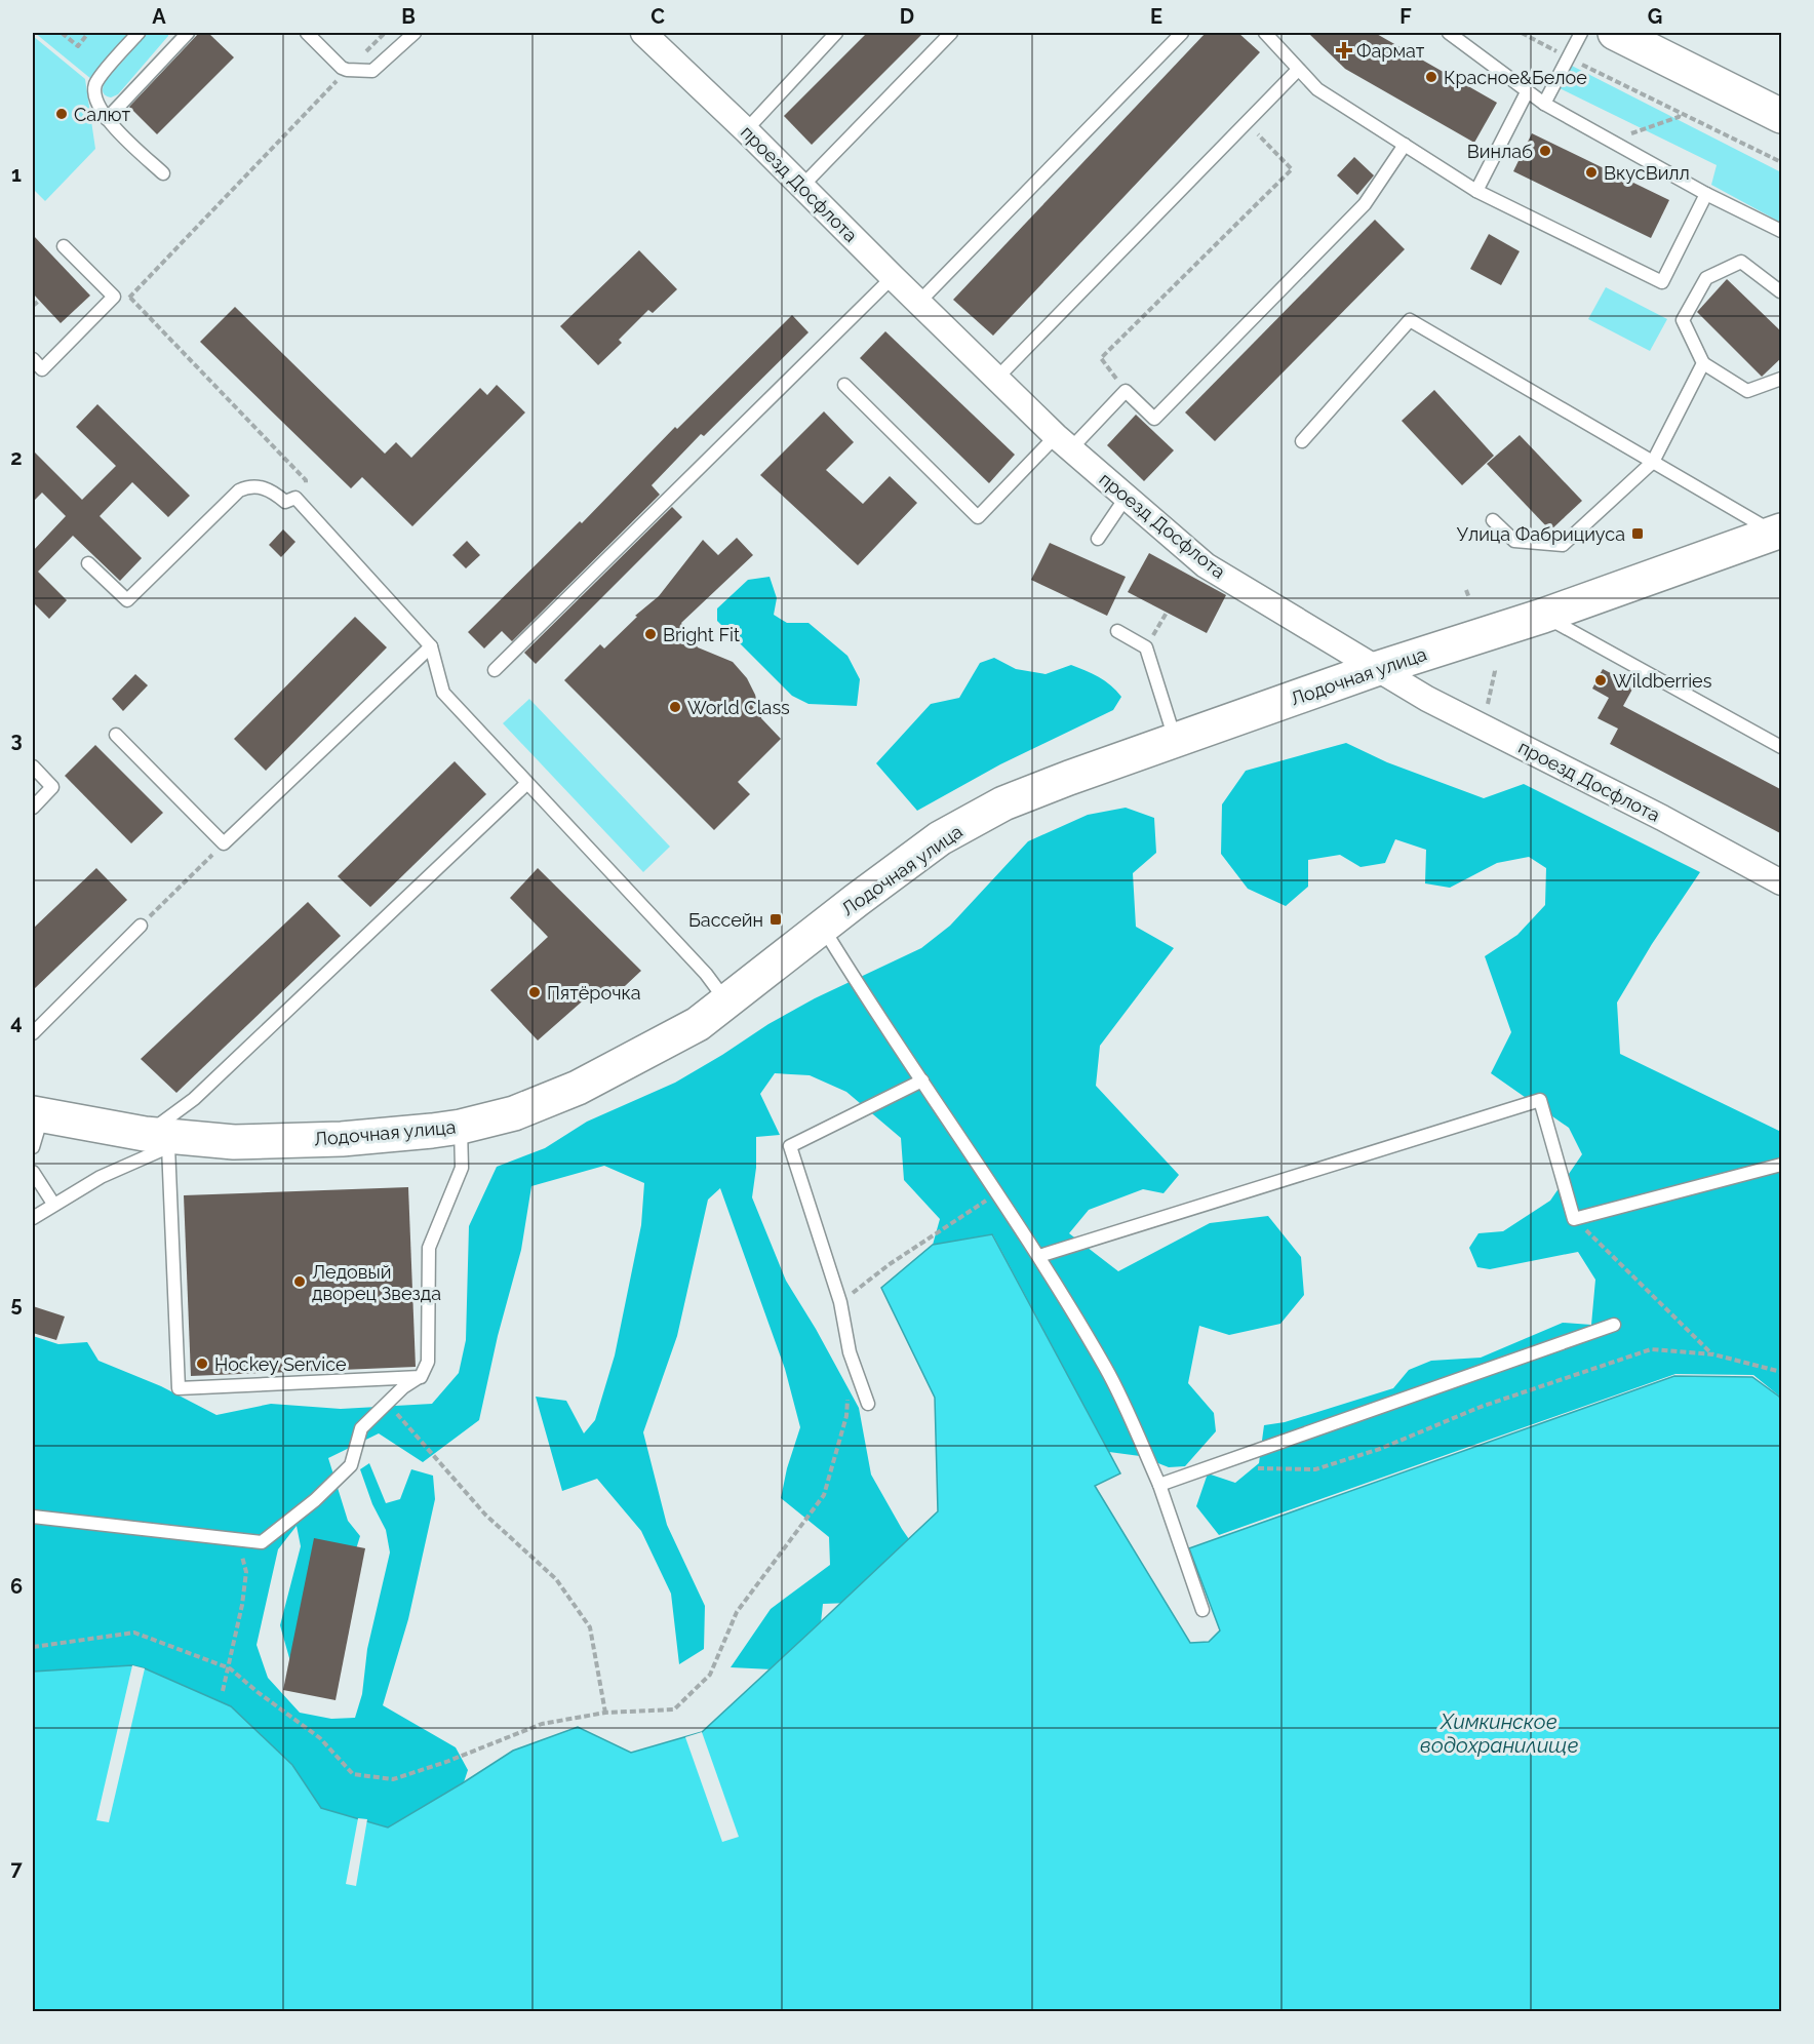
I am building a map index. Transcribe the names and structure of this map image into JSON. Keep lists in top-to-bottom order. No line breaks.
{"streets":{"street":["проезд Досфлота","Лодочная улица"]},"crossings":[["проезд Досфлота","Лодочная улица"]],"water":["Химкинское водохранилище"],"places":{"health":["Фармат"],"other":["Красное&Белое","Салют","Винлаб","ВкусВилл","Bright Fit","Wildberries","World Class","Пятёрочка","Ледовый дворец Звезда","Hockey Service"],"transit":["Улица Фабрициуса","Бассейн"]},"grid":{"columns":["A","B","C","D","E","F","G"],"rows":["1","2","3","4","5","6","7"]}}
